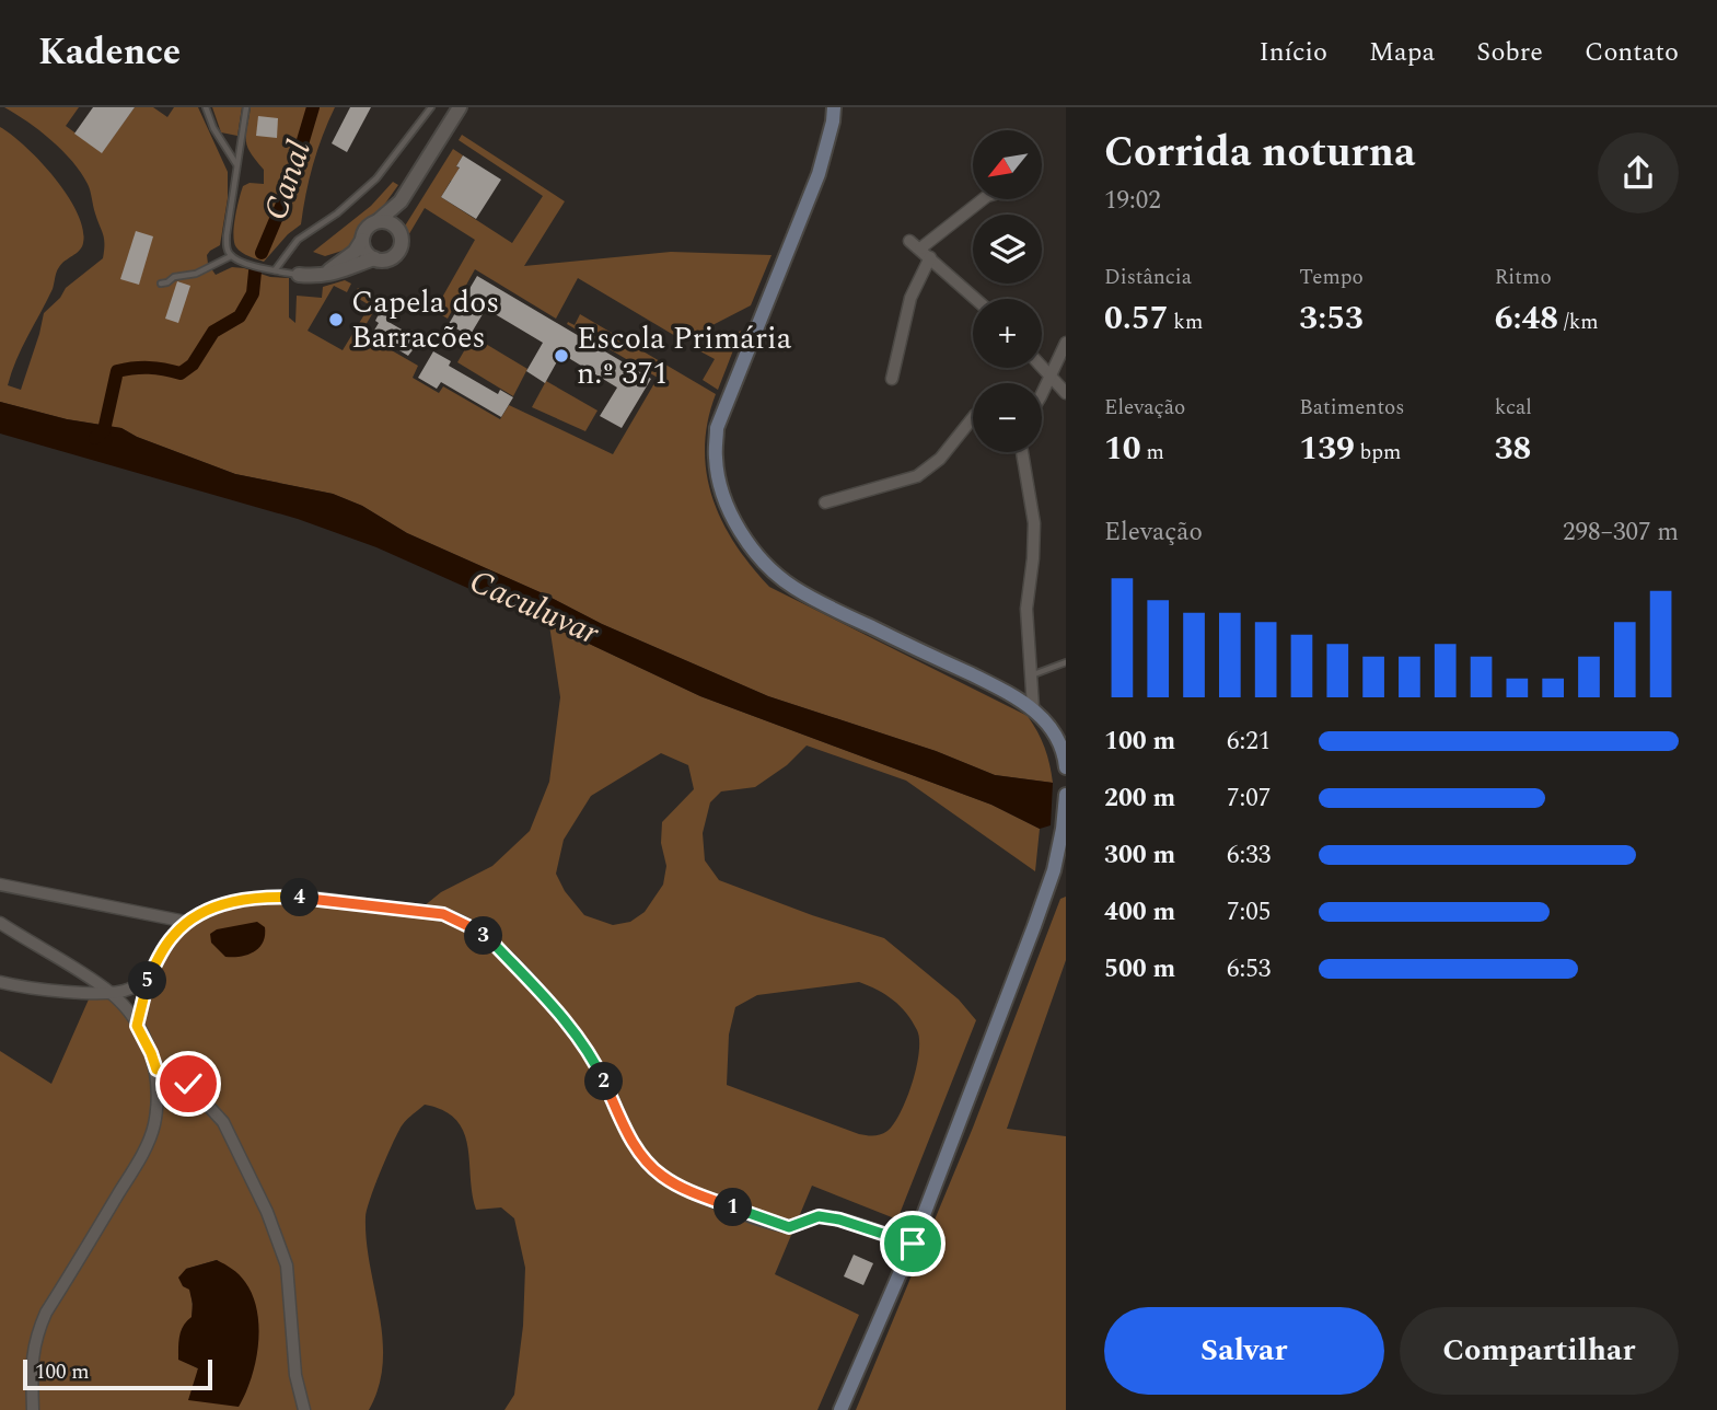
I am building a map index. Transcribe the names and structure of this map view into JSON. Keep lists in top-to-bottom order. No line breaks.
{"water":["Canal","Caculuvar"],"places":["Capela dos Barracões","Escola Primária n.º 371"],"scale_bar":"100 m","north":"bottom left","page":{"header":"Kadence","nav":["Início","Mapa","Sobre","Contato"],"heading":["Corrida noturna","19:02"],"map_buttons":["+","−"],"stats":[["Distância","0.57 km"],["Tempo","3:53"],["Ritmo","6:48 /km"],["Elevação","10 m"],["Batimentos","139 bpm"],["kcal","38"]],"chart":["Elevação","298–307 m"],"list":[{"name":"100 m","note":"6:21"},{"name":"200 m","note":"7:07"},{"name":"300 m","note":"6:33"},{"name":"400 m","note":"7:05"},{"name":"500 m","note":"6:53"}],"pins":["4","3","5","2","1"],"buttons":["Salvar","Compartilhar"],"scale":"100 m"}}
